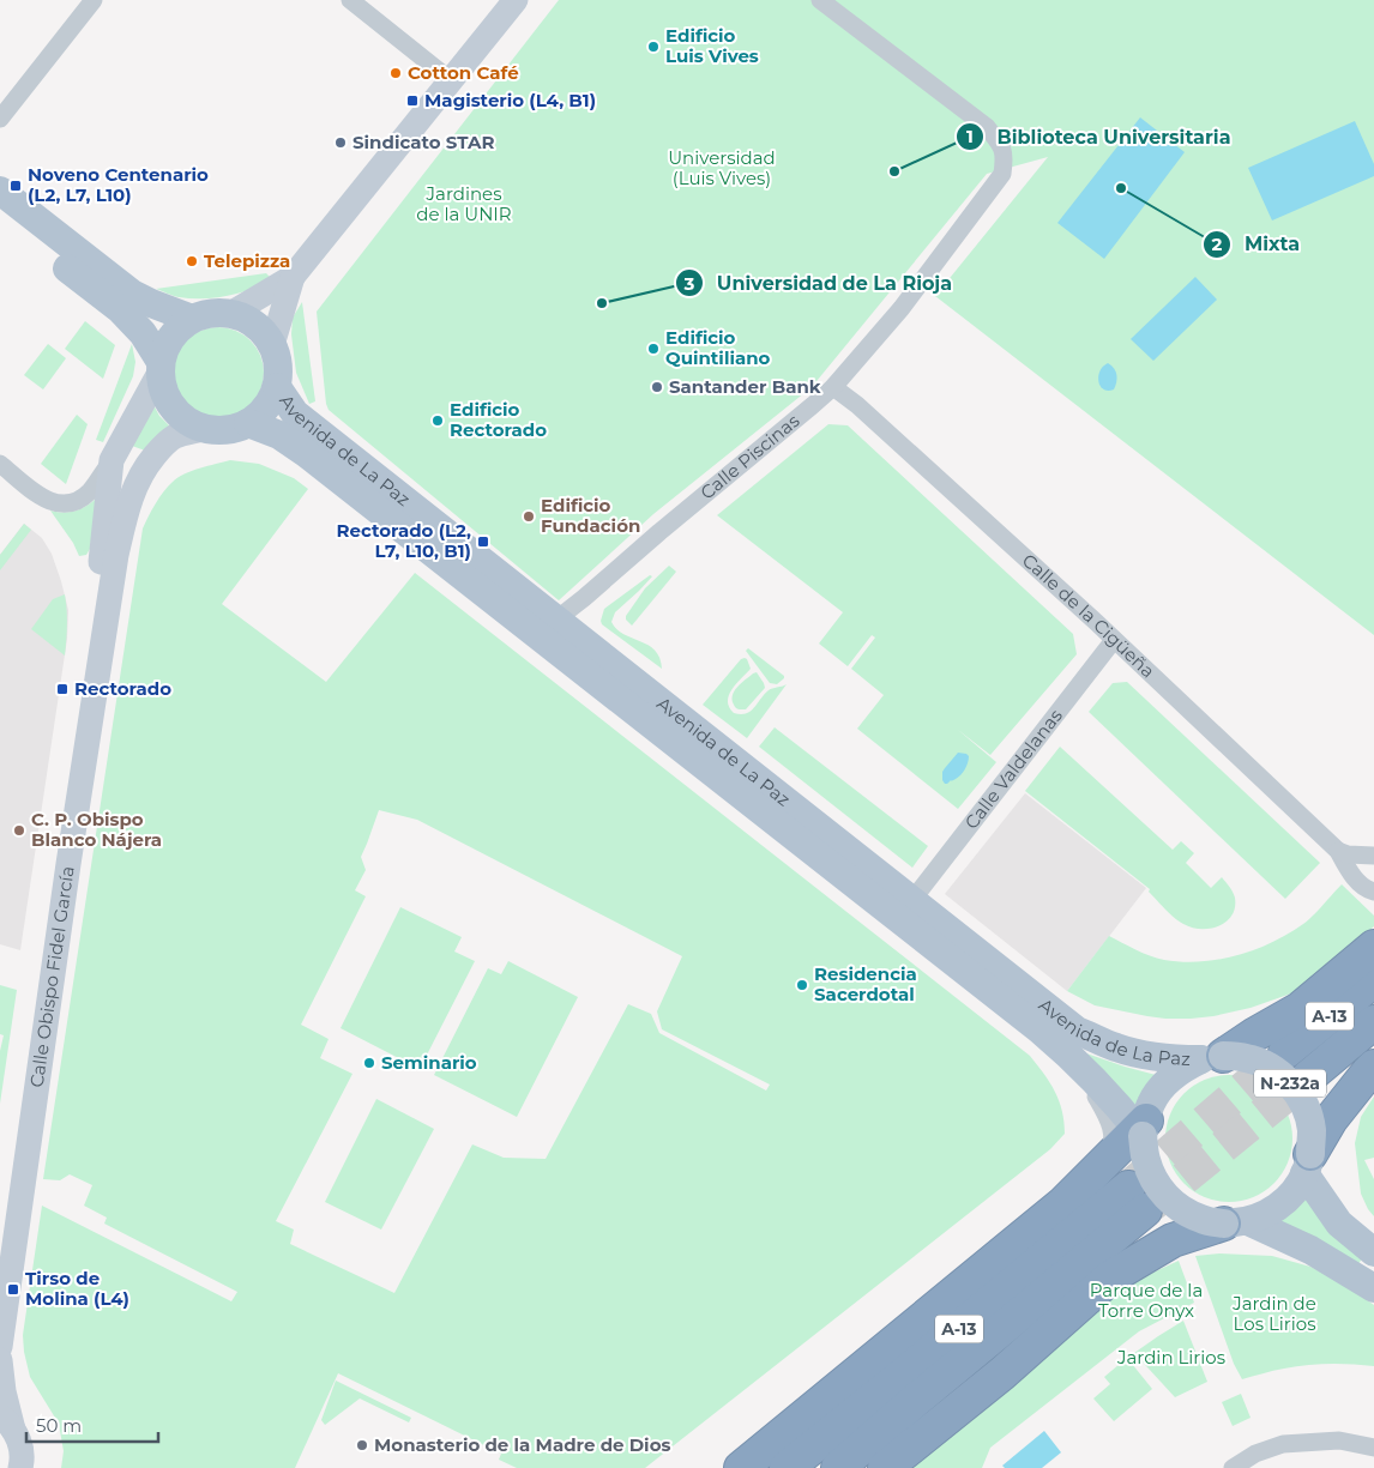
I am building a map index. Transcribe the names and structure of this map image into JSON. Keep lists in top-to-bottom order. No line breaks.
{"streets":{"highway":["A-13"],"main road":["Avenida de La Paz","Calle Obispo Fidel García","N-232a"],"street":["Calle Piscinas","Calle de la Cigüeña","Calle Valdelanas"]},"crossings":[["Avenida de La Paz","Calle Piscinas"],["Avenida de La Paz","Calle Valdelanas"],["Avenida de La Paz","Calle Obispo Fidel García"],["Avenida de La Paz","N-232a"],["Calle Piscinas","Calle de la Cigüeña"],["Calle de la Cigüeña","Calle Valdelanas"]],"parks":["Universidad (Luis Vives)","Jardines de la UNIR","Parque de la Torre Onyx","Jardin de Los Lirios","Jardin Lirios"],"places":{"other":["Edificio Luis Vives","Cotton Café","Sindicato STAR","Biblioteca Universitaria","Mixta","Telepizza","Universidad de La Rioja","Edificio Quintiliano","Santander Bank","Edificio Rectorado","Edificio Fundación","C. P. Obispo Blanco Nájera","Residencia Sacerdotal","Seminario","Monasterio de la Madre de Dios"],"transit":["Magisterio (L4, B1)","Noveno Centenario (L2, L7, L10)","Rectorado (L2, L7, L10, B1)","Rectorado","Tirso de Molina (L4)"]},"scale_bar":"50 m"}
